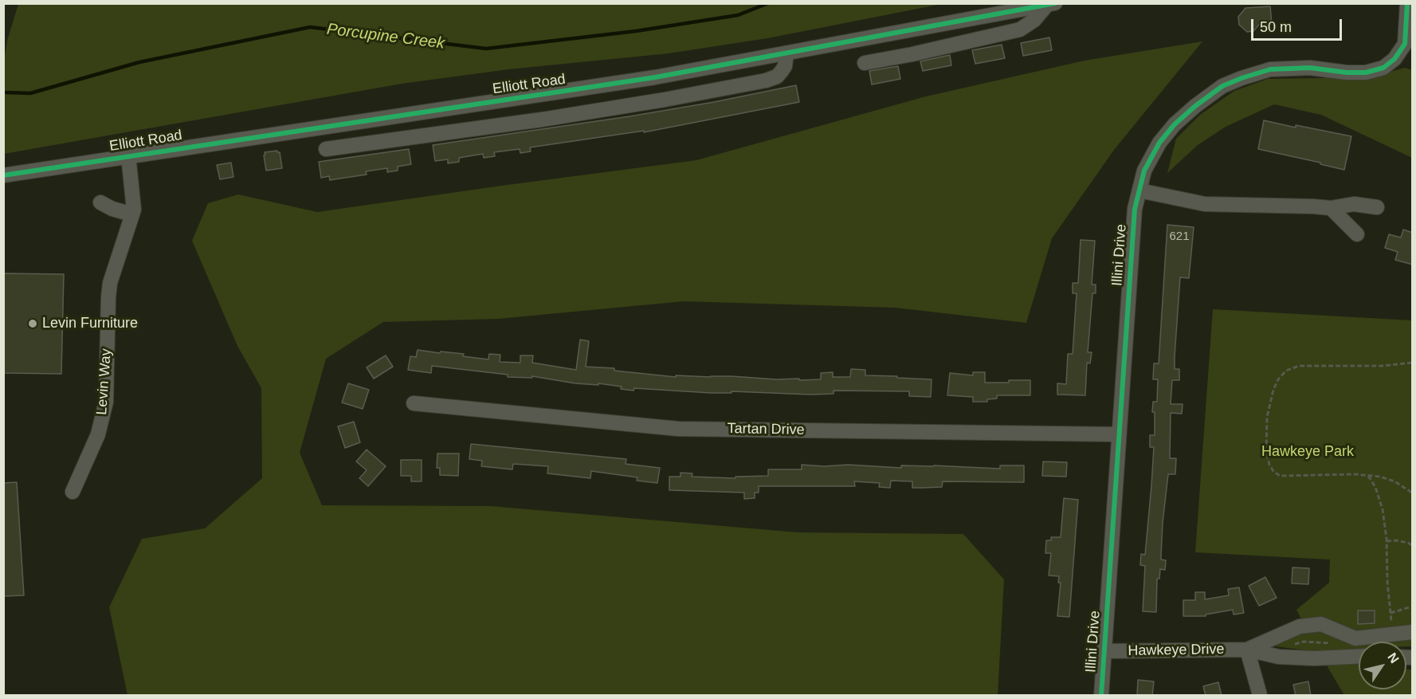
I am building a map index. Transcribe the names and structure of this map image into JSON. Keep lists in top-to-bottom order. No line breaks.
{"streets":{"street":["Elliott Road","Illini Drive","Levin Way","Tartan Drive","Hawkeye Drive"]},"crossings":[["Elliott Road","Levin Way"],["Illini Drive","Tartan Drive"],["Illini Drive","Hawkeye Drive"]],"water":["Porcupine Creek"],"parks":["Hawkeye Park"],"places":["Levin Furniture"],"house_numbers":["621"],"scale_bar":"50 m","north":"top right"}
